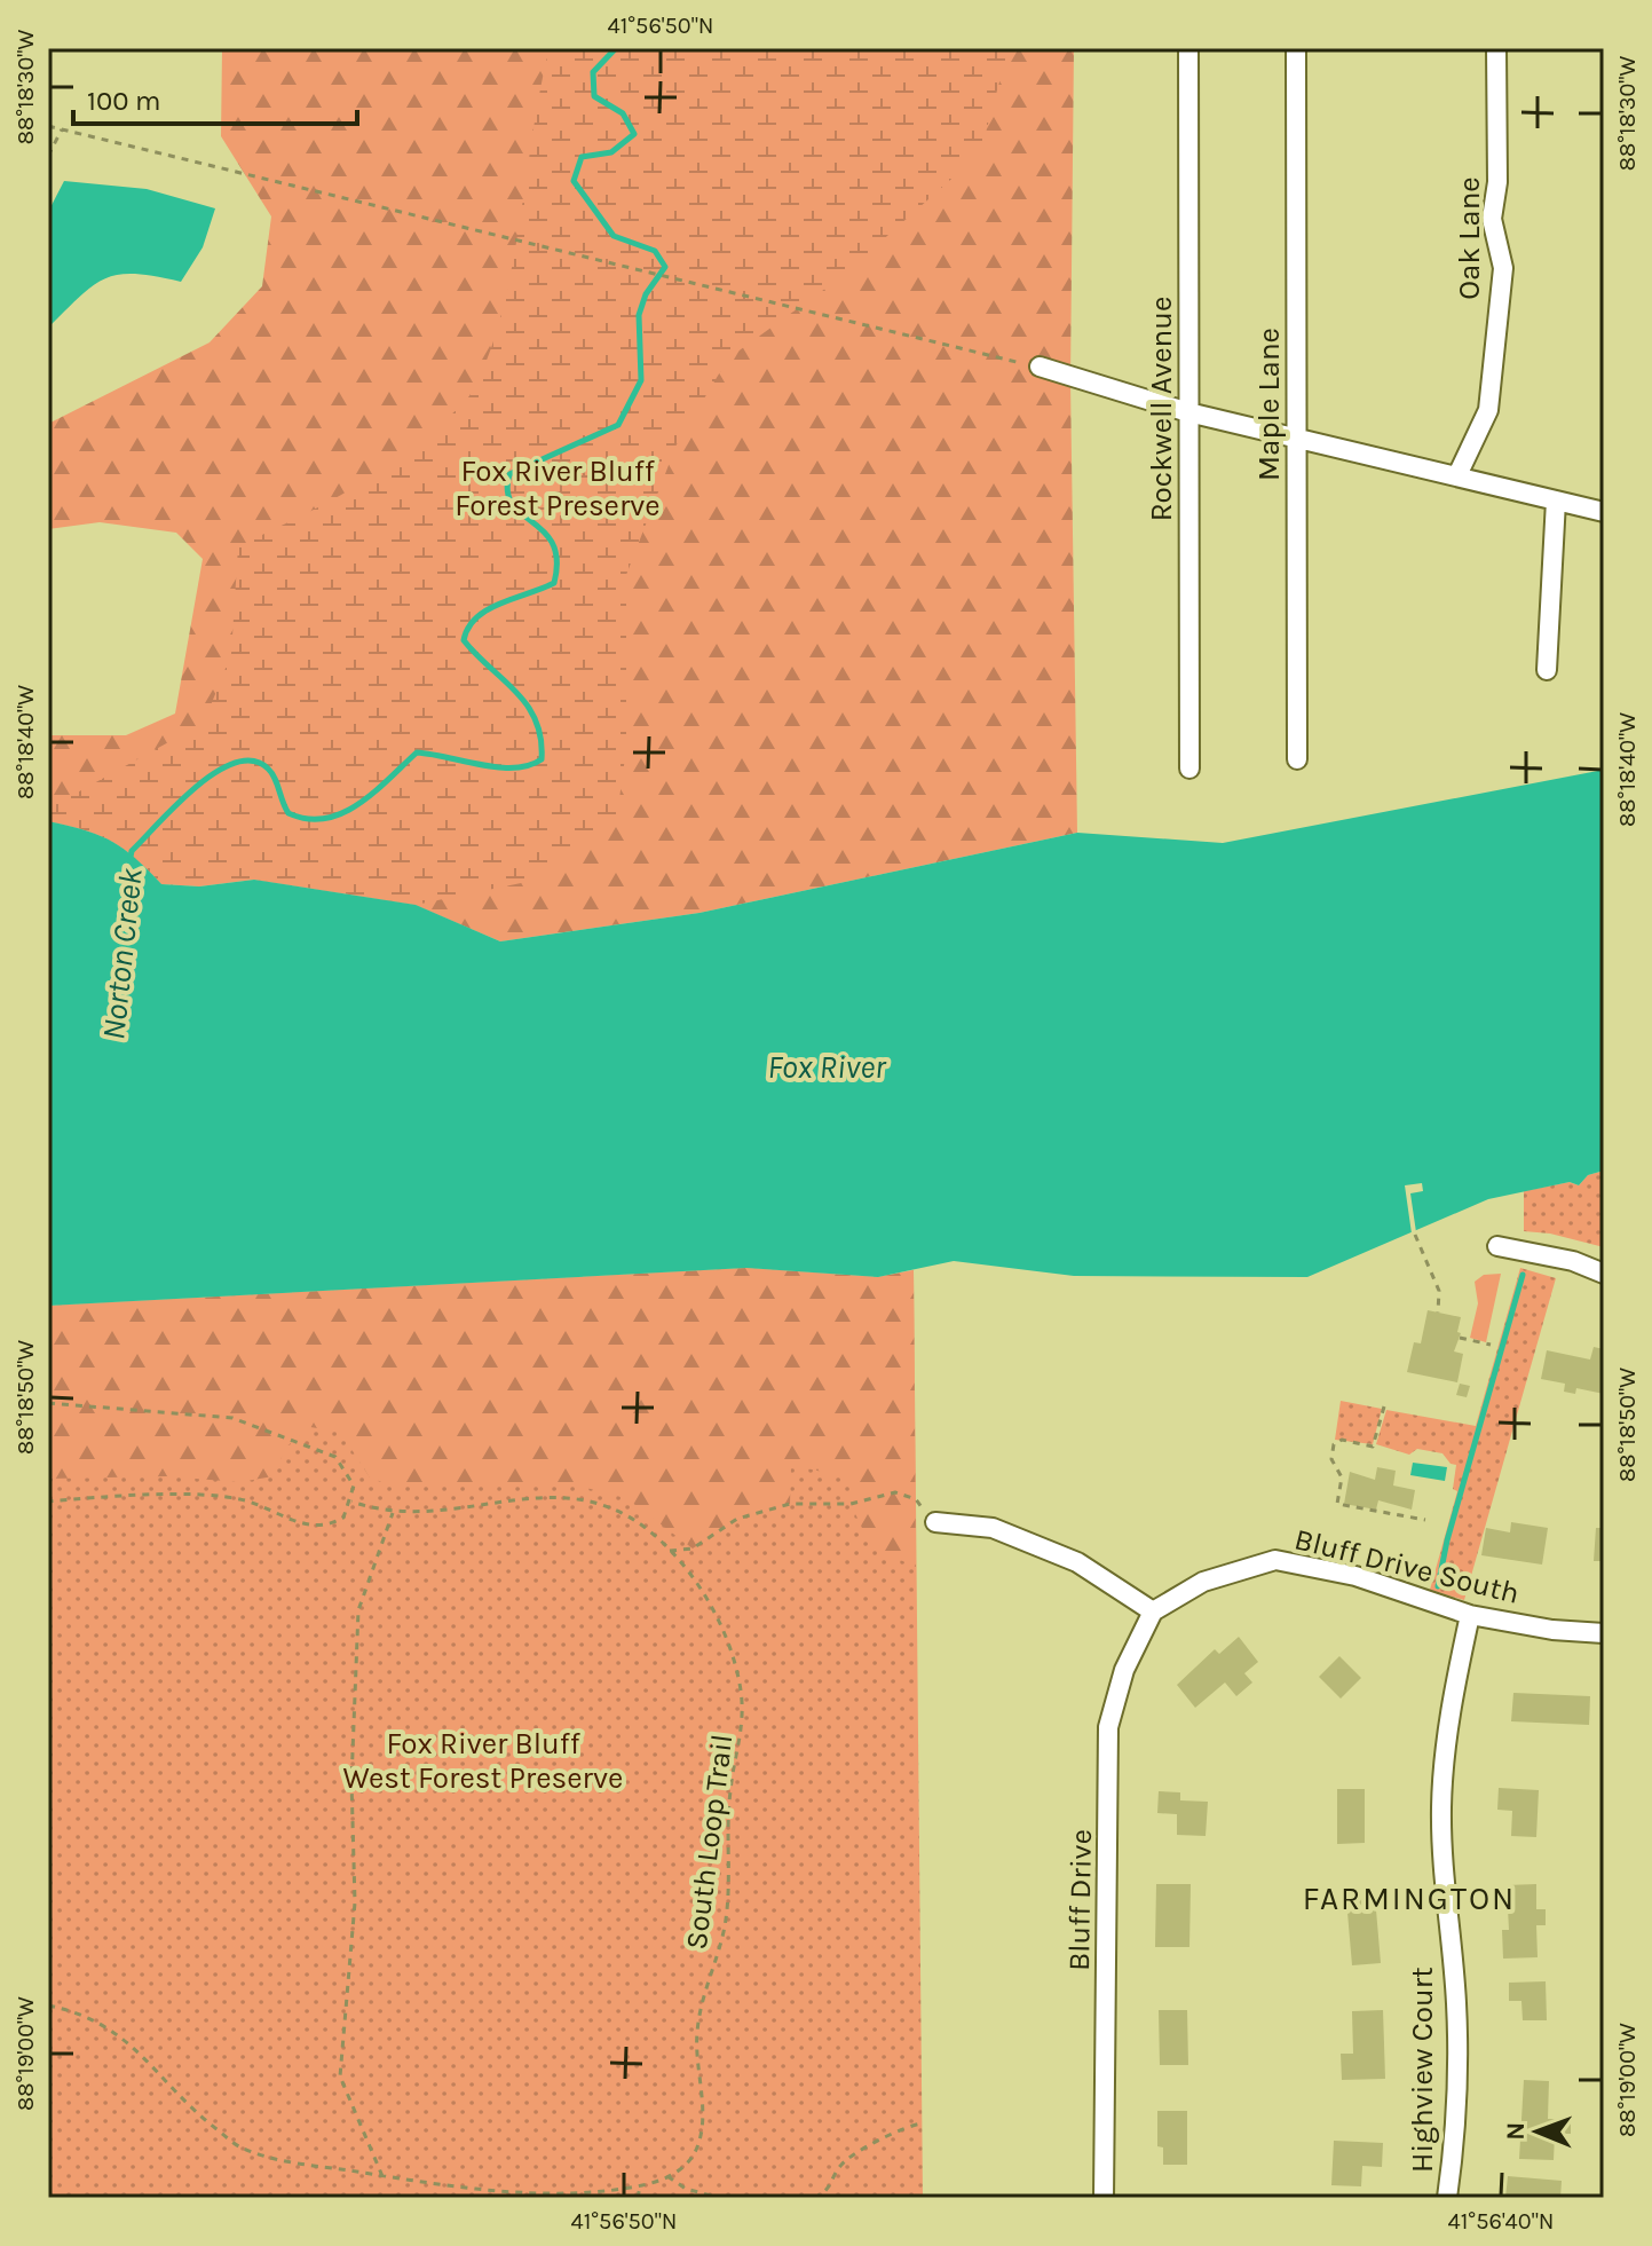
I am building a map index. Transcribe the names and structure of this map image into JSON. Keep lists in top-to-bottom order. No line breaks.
{"streets":{"street":["Oak Lane","Maple Lane","Rockwell Avenue","Bluff Drive South","Bluff Drive","Highview Court"],"path":["South Loop Trail"]},"crossings":[["Bluff Drive South","Bluff Drive"],["Bluff Drive South","Highview Court"]],"districts":["FARMINGTON"],"water":["Norton Creek","Fox River"],"parks":["Fox River Bluff Forest Preserve","Fox River Bluff West Forest Preserve"],"scale_bar":"100 m","north":"left","coordinates":["41°56'50\"N","88°18'30\"W","88°18'40\"W","88°18'50\"W","88°19'00\"W","41°56'40\"N"]}
